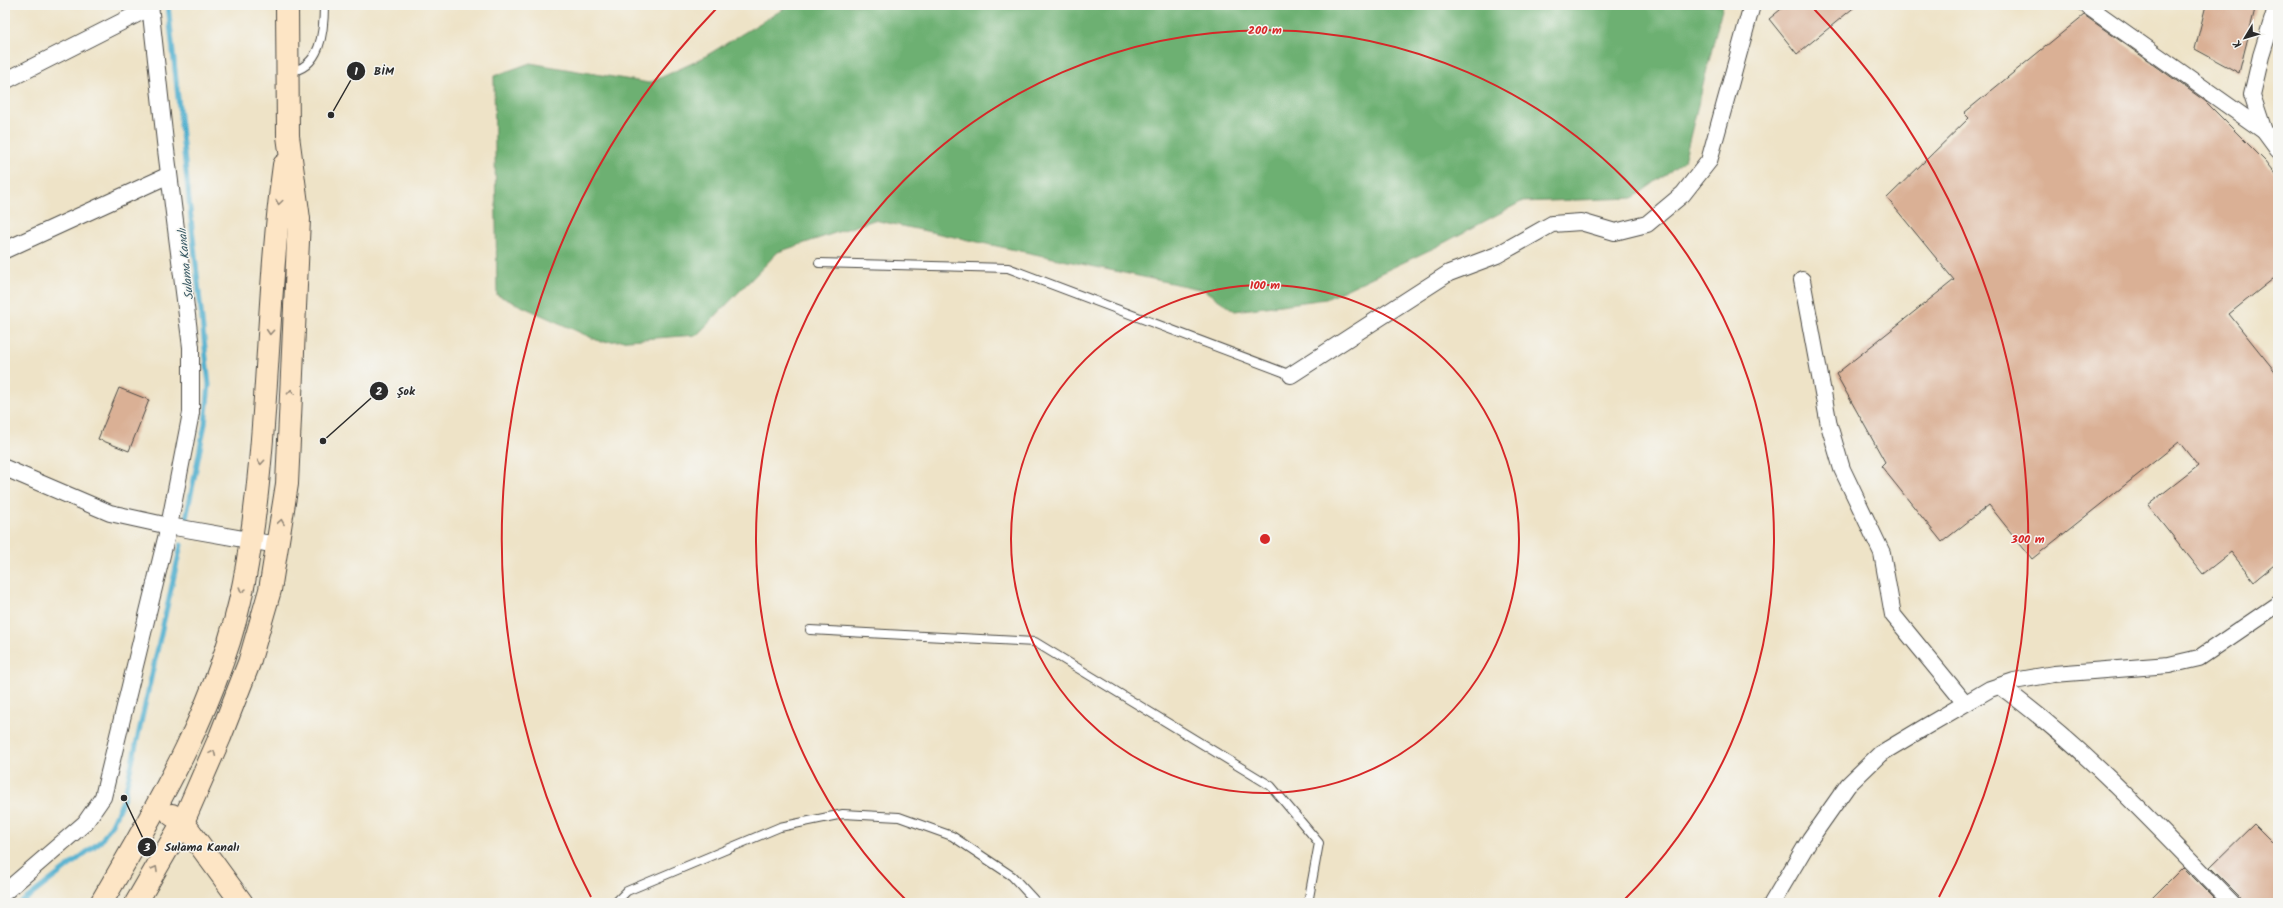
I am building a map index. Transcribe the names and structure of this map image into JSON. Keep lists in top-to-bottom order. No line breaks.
{"water":["Sulama Kanalı"],"places":["BİM","Şok","Sulama Kanalı"],"north":"bottom left","rings":["200 m","100 m","300 m"]}
